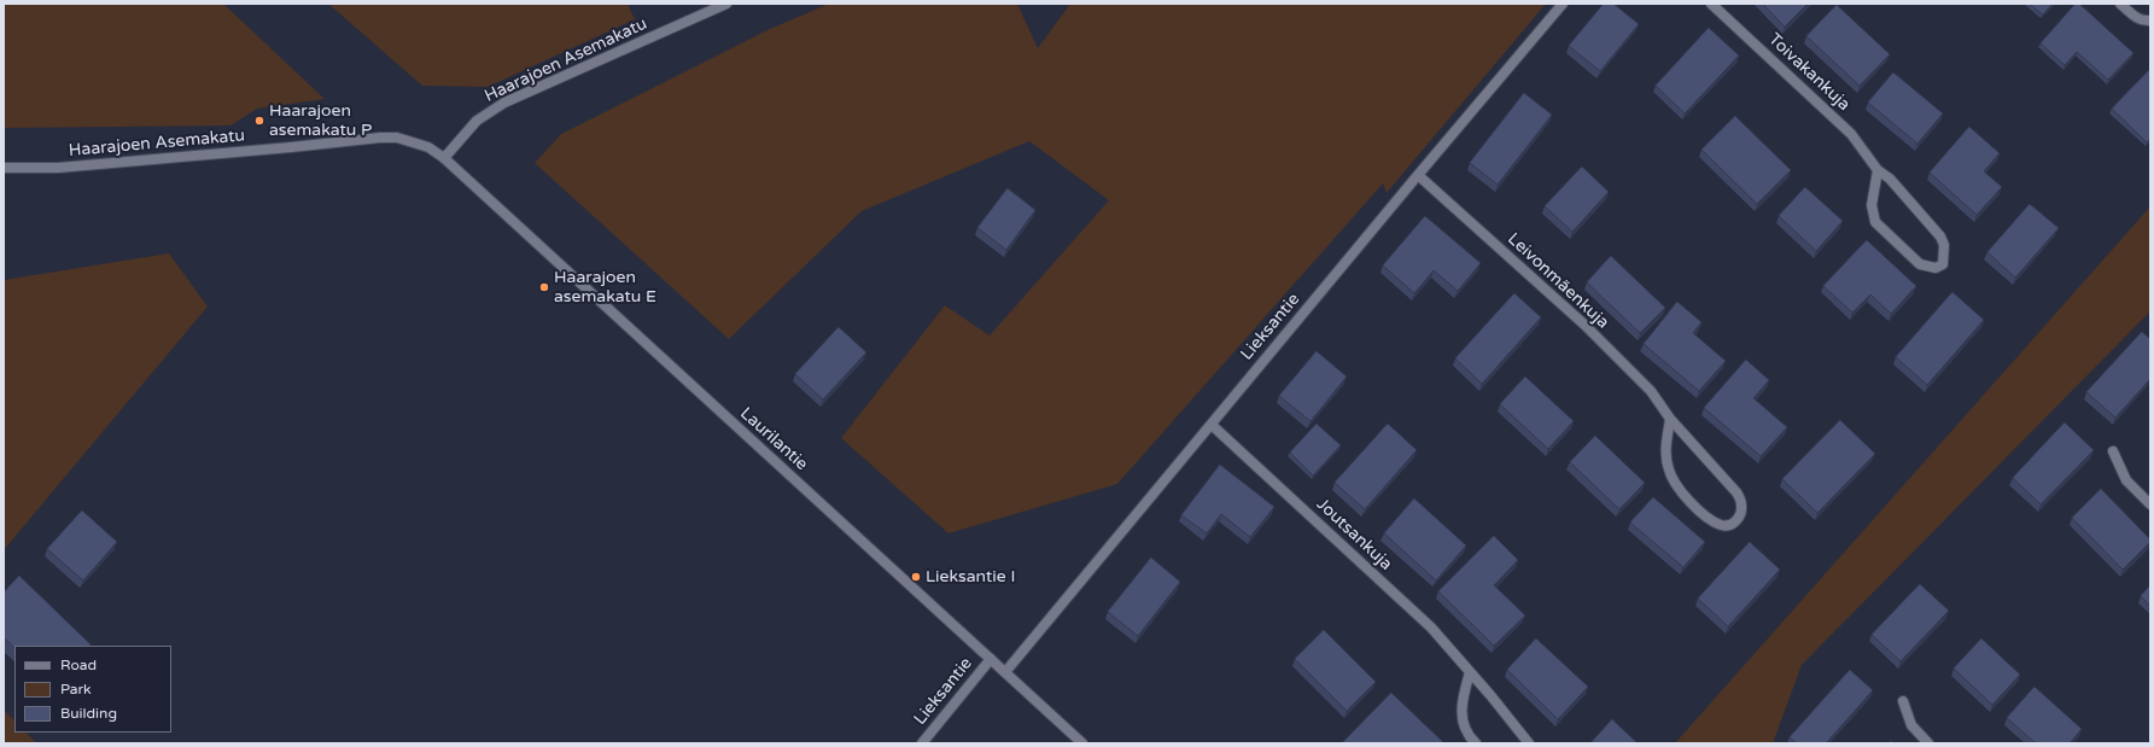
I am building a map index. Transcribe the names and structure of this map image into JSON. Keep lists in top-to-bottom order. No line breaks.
{"streets":{"street":["Haarajoen Asemakatu","Toivakankuja","Leivonmäenkuja","Lieksantie","Laurilantie","Joutsankuja"]},"crossings":[["Haarajoen Asemakatu","Laurilantie"],["Leivonmäenkuja","Lieksantie"],["Lieksantie","Laurilantie"],["Lieksantie","Joutsankuja"]],"places":["Haarajoen asemakatu P","Haarajoen asemakatu E","Lieksantie I"],"legend":["Road","Park","Building"]}
